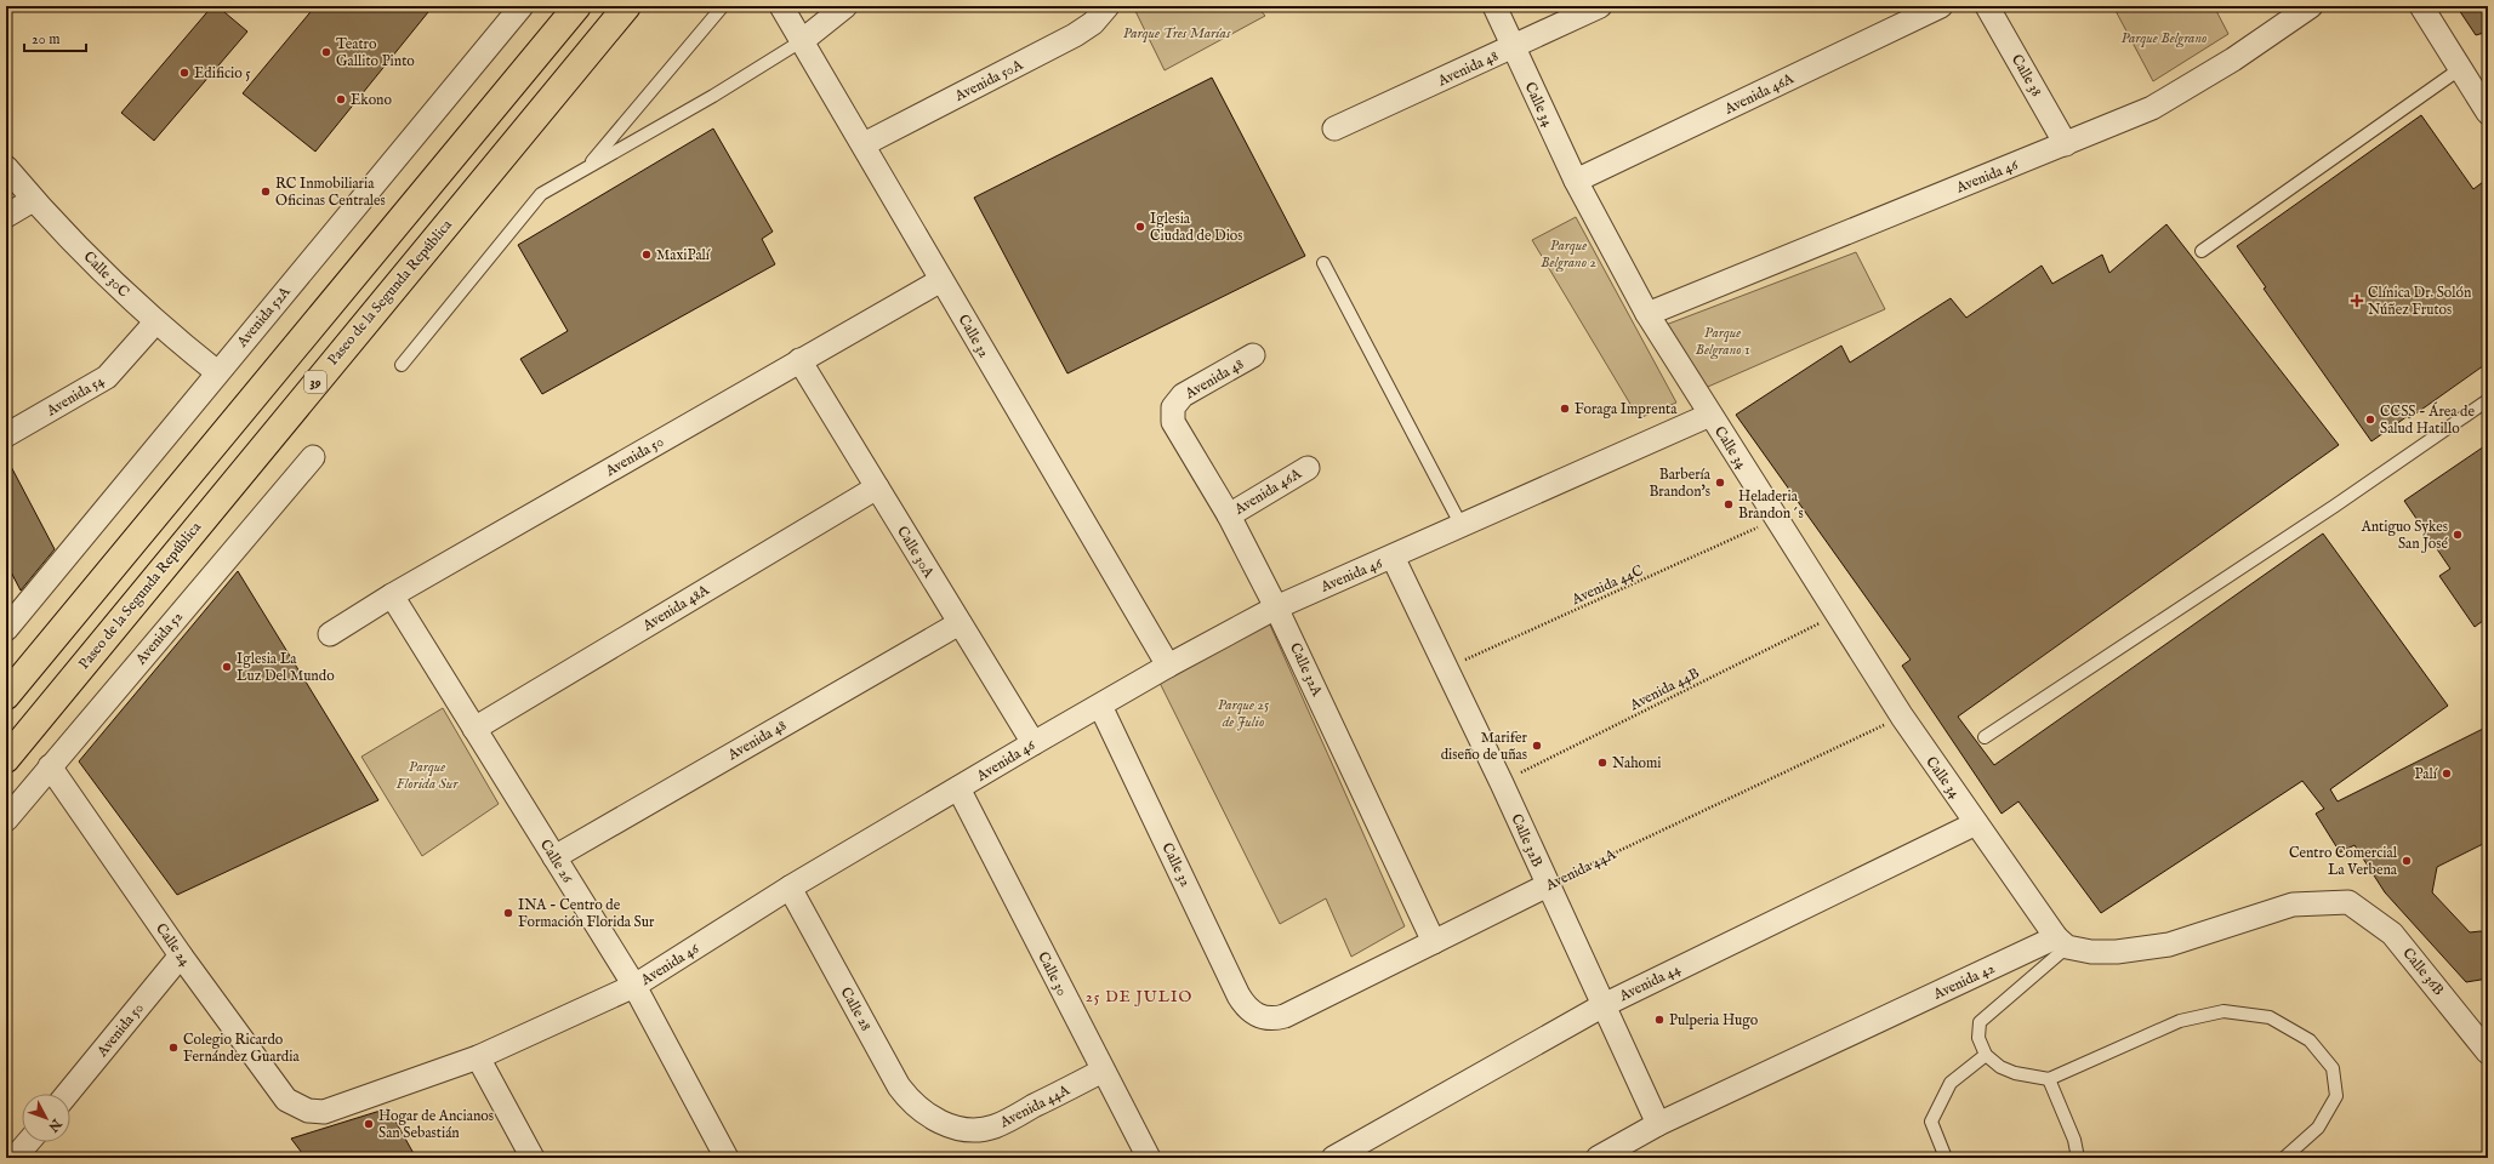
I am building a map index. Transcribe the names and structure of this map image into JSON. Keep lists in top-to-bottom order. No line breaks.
{"streets":{"highway":["Paseo de la Segunda República","39"],"street":["Avenida 48","Calle 38","Avenida 50A","Avenida 46A","Calle 34","Avenida 46","Calle 30C","Avenida 52A","Calle 32","Avenida 54","Avenida 50","Calle 30A","Avenida 48A","Avenida 52","Calle 32A","Calle 32B","Calle 26","Avenida 44A","Calle 24","Calle 36B","Calle 30","Avenida 42","Avenida 44","Calle 28"],"path":["Avenida 44C","Avenida 44B"]},"crossings":[["Avenida 48","Calle 34"],["Avenida 48","Calle 30A"],["Avenida 48","Calle 32A"],["Avenida 48","Calle 26"],["Calle 38","Avenida 46"],["Avenida 50A","Calle 32"],["Avenida 46A","Calle 34"],["Avenida 46A","Calle 32A"],["Calle 34","Avenida 46"],["Calle 34","Avenida 44C"],["Calle 34","Avenida 44B"],["Calle 34","Avenida 44A"],["Calle 34","Calle 36B"],["Calle 34","Avenida 42"],["Calle 34","Avenida 44"],["Avenida 46","Calle 32"],["Avenida 46","Calle 30A"],["Avenida 46","Calle 32A"],["Avenida 46","Calle 32B"],["Avenida 46","Calle 26"],["Avenida 46","Calle 24"],["Avenida 46","Calle 30"],["Avenida 46","Calle 28"],["Calle 30C","Avenida 52A"],["Calle 30C","Avenida 54"],["Calle 32","Avenida 50"],["Calle 32","Avenida 44A"],["Avenida 50","Calle 30A"],["Avenida 50","Calle 26"],["Avenida 50","Calle 24"],["Calle 30A","Avenida 48A"],["Avenida 44C","Calle 32B"],["Avenida 48A","Calle 26"],["Avenida 52","Calle 24"],["Calle 32A","Avenida 44A"],["Avenida 44B","Calle 32B"],["Calle 32B","Avenida 44A"],["Calle 32B","Avenida 42"],["Calle 32B","Avenida 44"],["Avenida 44A","Calle 30"],["Avenida 44A","Calle 28"],["Calle 36B","Avenida 42"]],"districts":["25 DE JULIO"],"parks":["Parque Tres Marías","Parque Belgrano","Parque Belgrano 2","Parque Belgrano 1","Parque 25 de Julio","Parque Florida Sur"],"places":{"other":["Teatro Gallito Pinto","Edificio 5","Ekono","RC Inmobiliaria Oficinas Centrales","Iglesia Ciudad de Dios","MaxiPalí","Foraga Imprenta","CCSS - Área de Salud Hatillo","Barbería Brandon's","Heladeria Brandon´s","Antiguo Sykes San José","Iglesia La Luz Del Mundo","Marifer diseño de uñas","Nahomi","Palí","Centro Comercial La Verbena","INA - Centro de Formación Florida Sur","Pulperia Hugo","Colegio Ricardo Fernández Guardia","Hogar de Ancianos San Sebastián"],"health":["Clínica Dr. Solón Núñez Frutos"]},"scale_bar":"20 m","north":"bottom right"}
